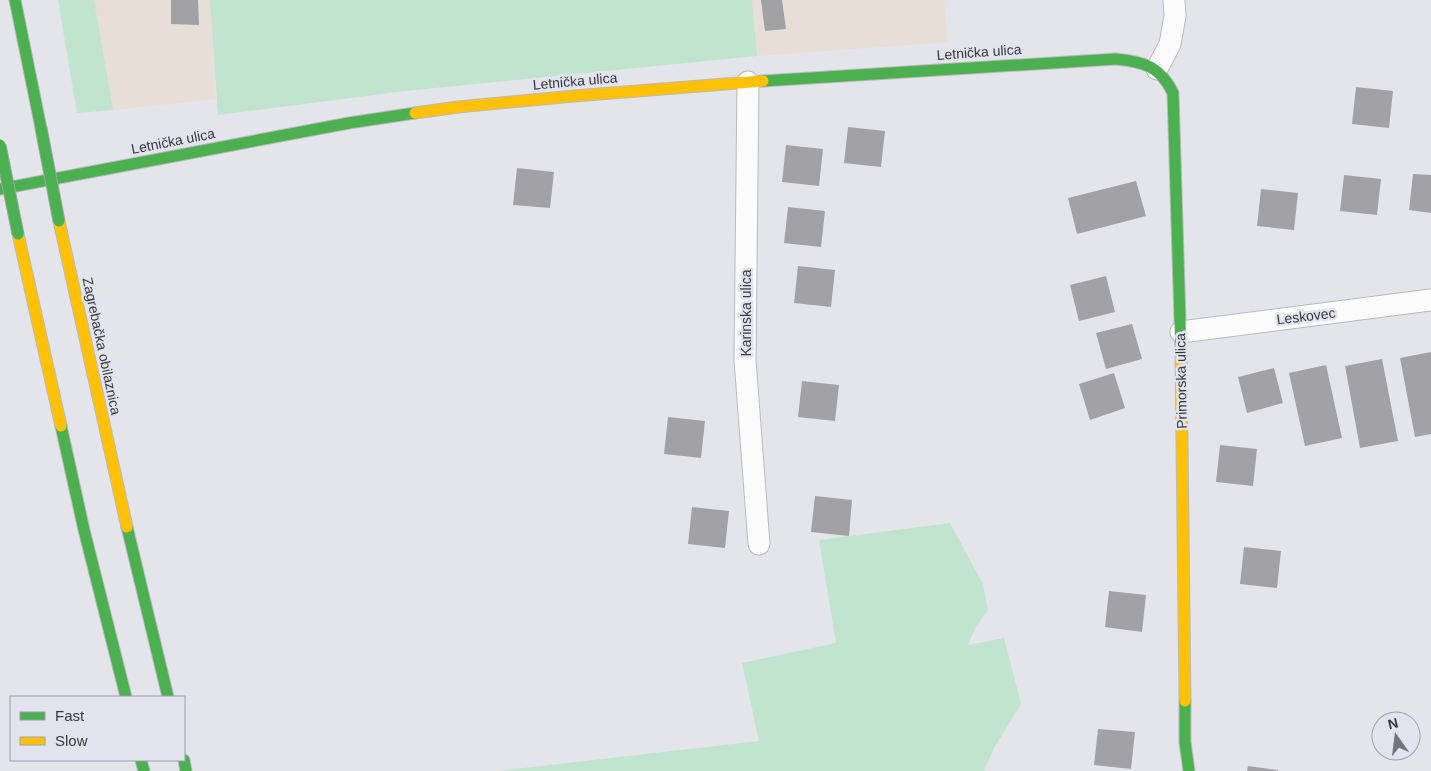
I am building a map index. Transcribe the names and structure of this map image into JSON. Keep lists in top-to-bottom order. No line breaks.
{"streets":{"main road":["Letnička ulica","Zagrebačka obilaznica","Primorska ulica"],"street":["Karinska ulica","Leskovec"]},"crossings":[["Letnička ulica","Karinska ulica"],["Letnička ulica","Primorska ulica"],["Leskovec","Primorska ulica"]],"legend":["Fast","Slow"],"north":"top"}
